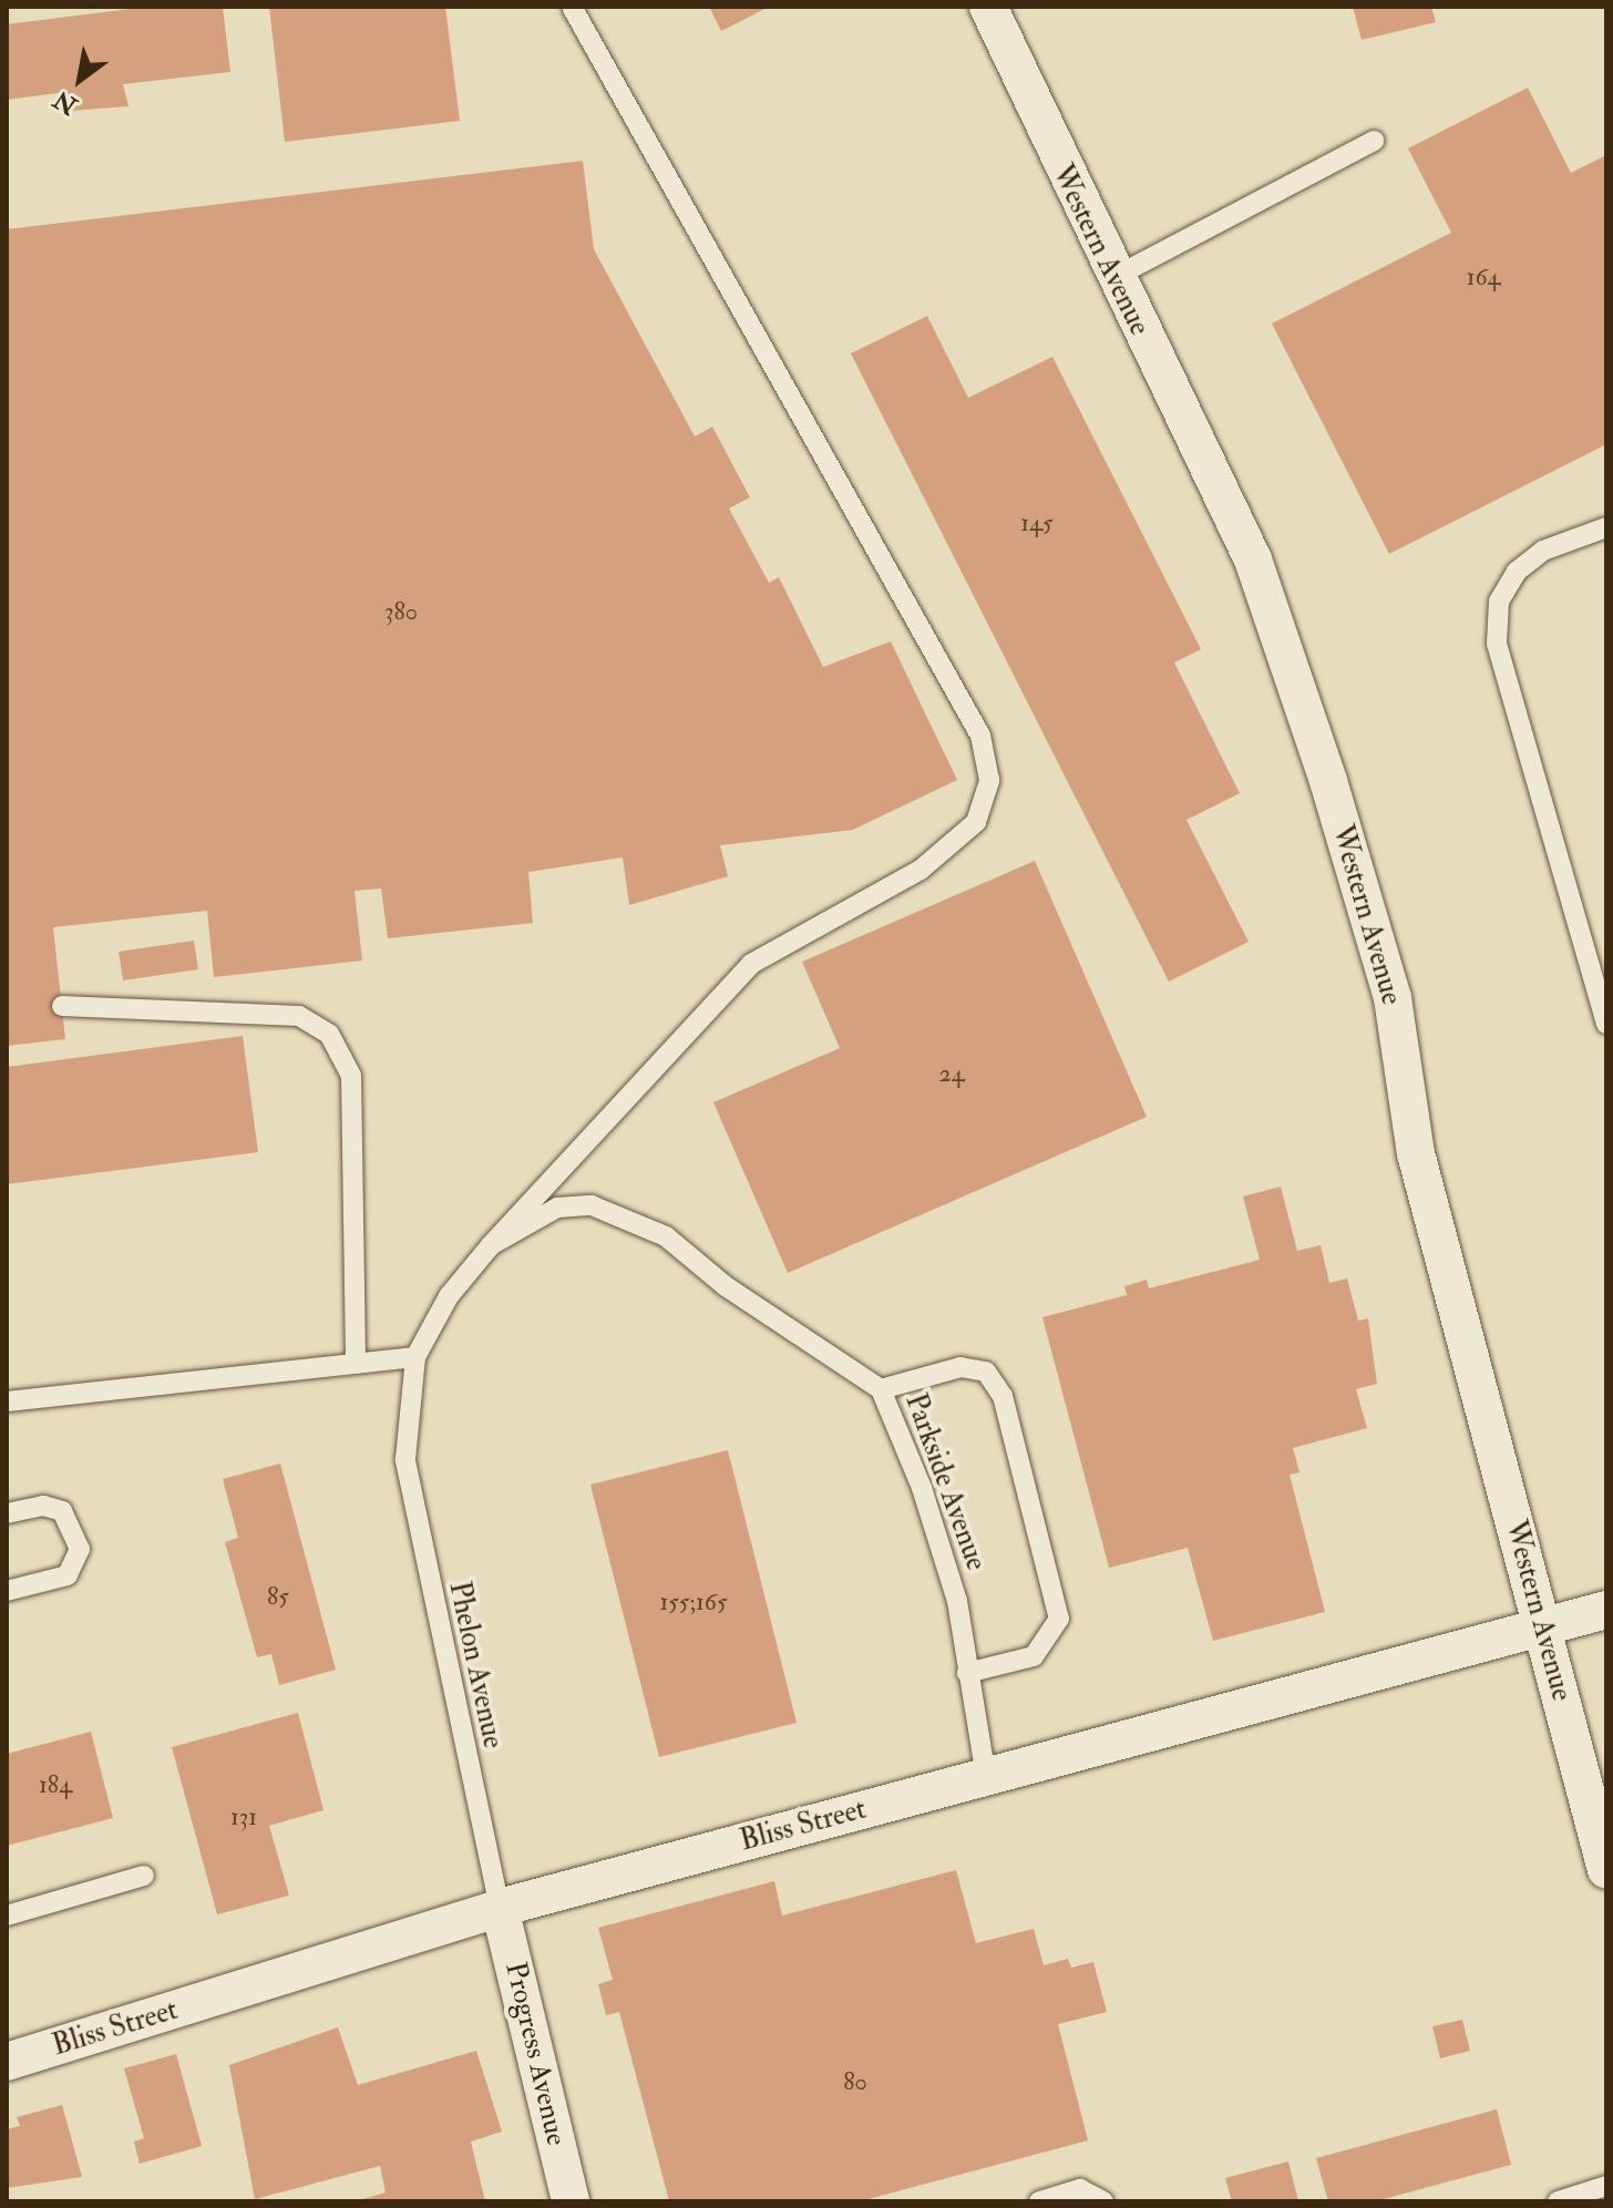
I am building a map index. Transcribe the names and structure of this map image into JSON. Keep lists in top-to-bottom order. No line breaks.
{"streets":{"street":["Western Avenue","Bliss Street","Progress Avenue"],"lane":["Parkside Avenue","Phelon Avenue"]},"crossings":[["Western Avenue","Bliss Street"],["Parkside Avenue","Bliss Street"],["Phelon Avenue","Bliss Street"],["Phelon Avenue","Progress Avenue"],["Bliss Street","Progress Avenue"]],"house_numbers":["164","145","380","24","85","155;165","184","131","80"],"north":"bottom left"}
